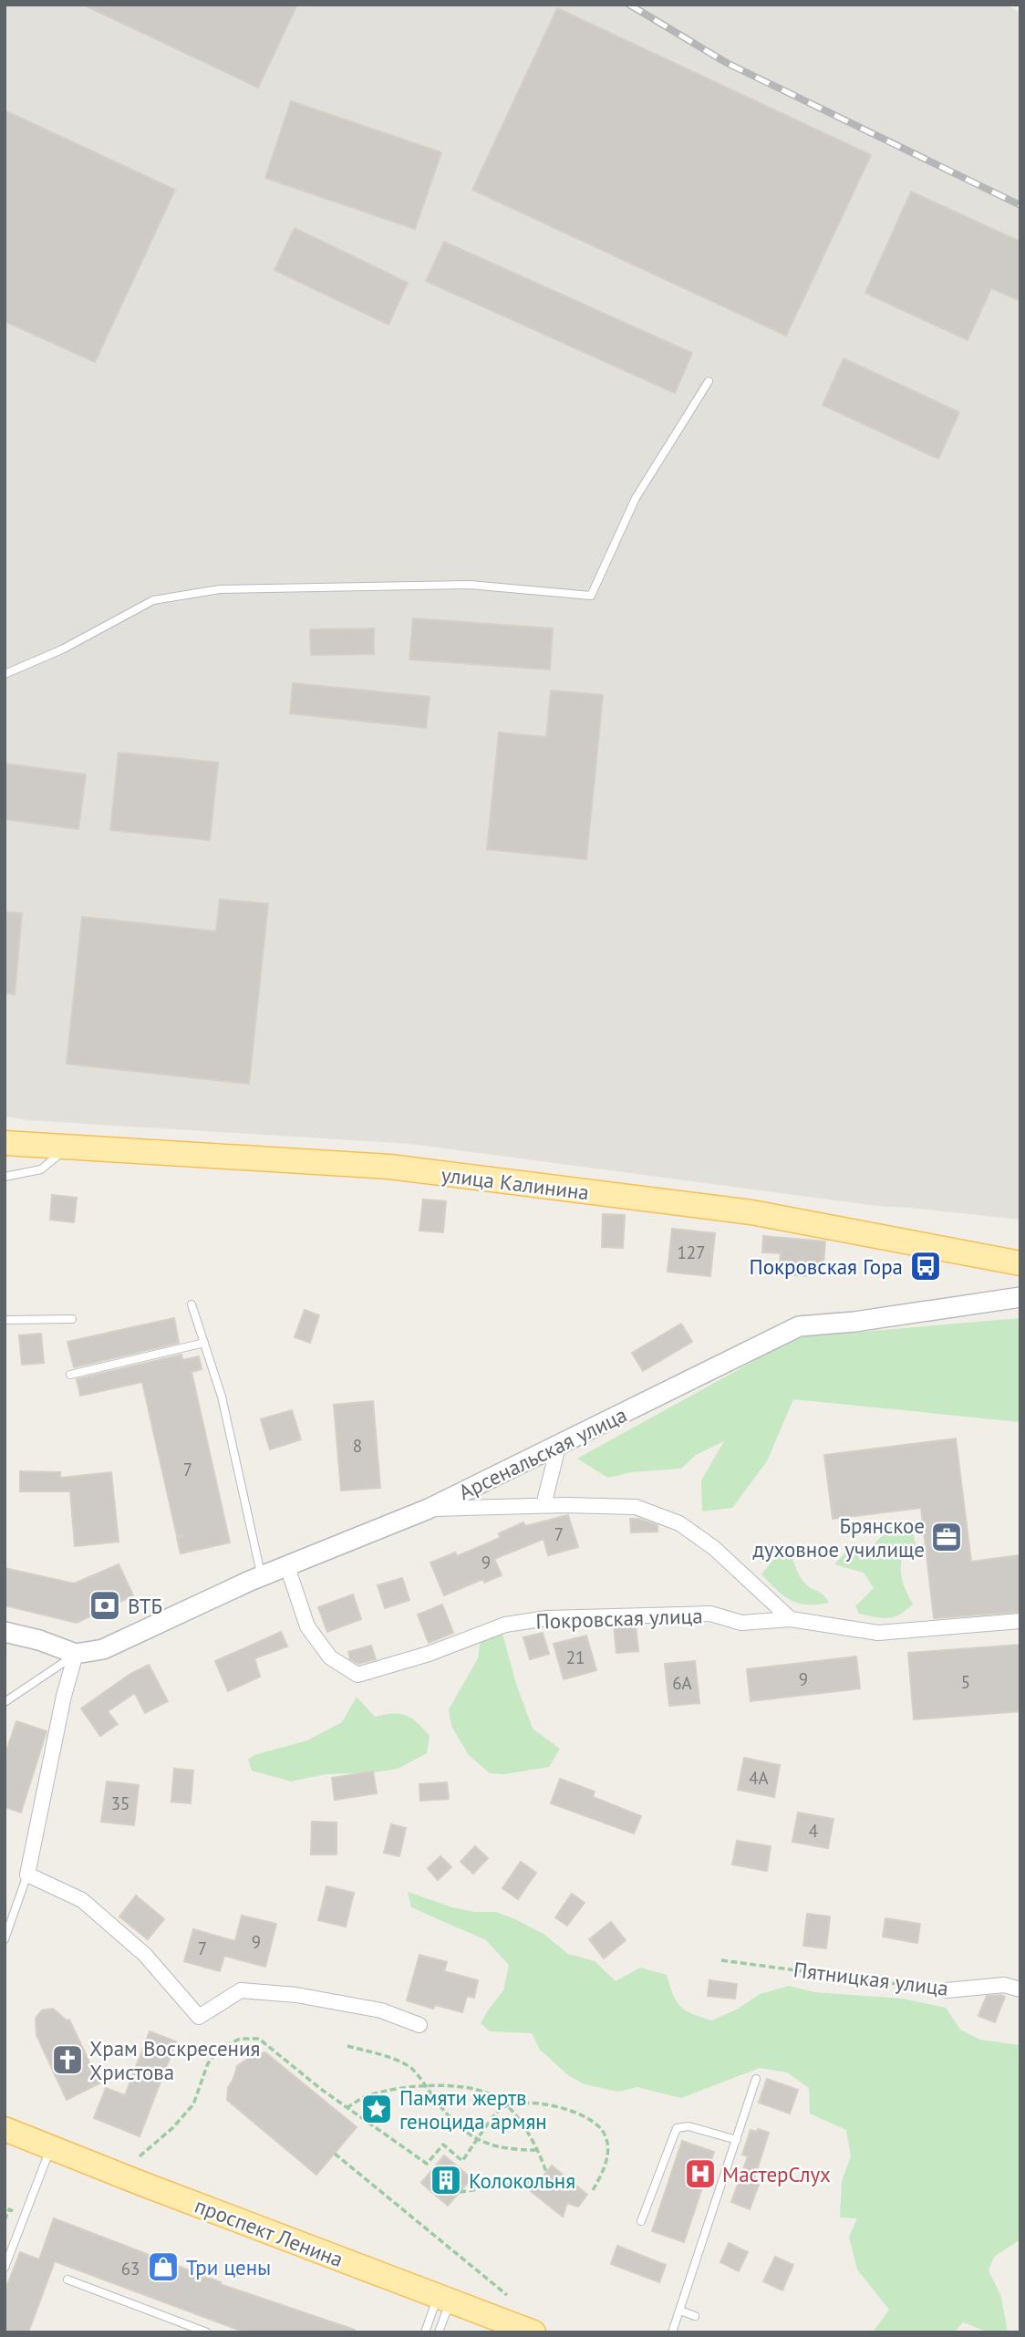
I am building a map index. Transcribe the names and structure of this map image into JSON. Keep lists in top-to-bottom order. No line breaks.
{"streets":{"main road":["улица Калинина","проспект Ленина"],"street":["Арсенальская улица","Покровская улица","Пятницкая улица"]},"crossings":[["Арсенальская улица","Покровская улица"]],"places":{"bus stop":["Покровская Гора"],"office":["Брянское духовное училище"],"bank":["ВТБ"],"church":["Храм Воскресения Христова"],"place":["Памяти жертв геноцида армян"],"hospital":["МастерСлух"],"building":["Колокольня"],"shop":["Три цены"]},"house_numbers":["127","8","7","7","9","21","9","5","6А","4А","35","4","9","7","63"]}
